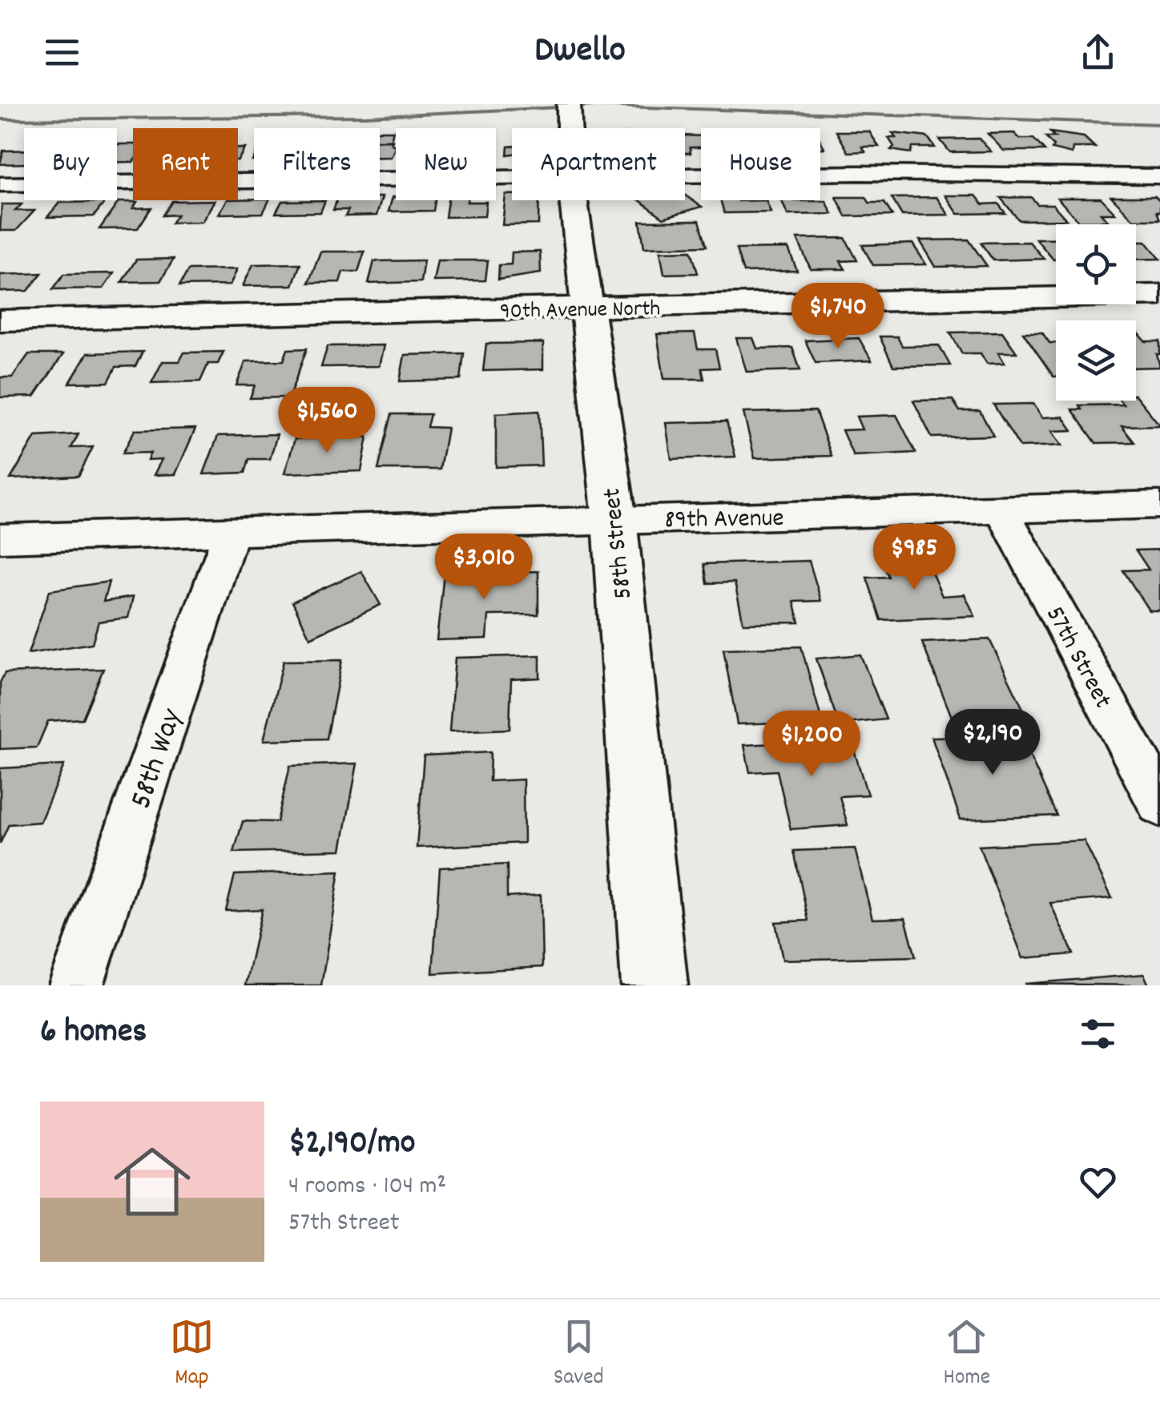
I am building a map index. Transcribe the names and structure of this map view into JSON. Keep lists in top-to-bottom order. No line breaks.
{"streets":{"street":["90th Avenue North","89th Avenue","58th Street","57th Street","58th Way"]},"crossings":[["90th Avenue North","58th Street"],["89th Avenue","58th Street"],["89th Avenue","57th Street"],["89th Avenue","58th Way"]],"page":{"header":"Dwello","chip":["Buy","Rent","Filters","New","Apartment","House"],"price":["$1,740","$1,560","$985","$3,010","$2,190","$1,200"],"heading":"6 homes","list":[{"name":"$2,190/mo","note":"4 rooms · 104 m² · 57th Street"}],"tabs":["Map","Saved","Home"]}}
